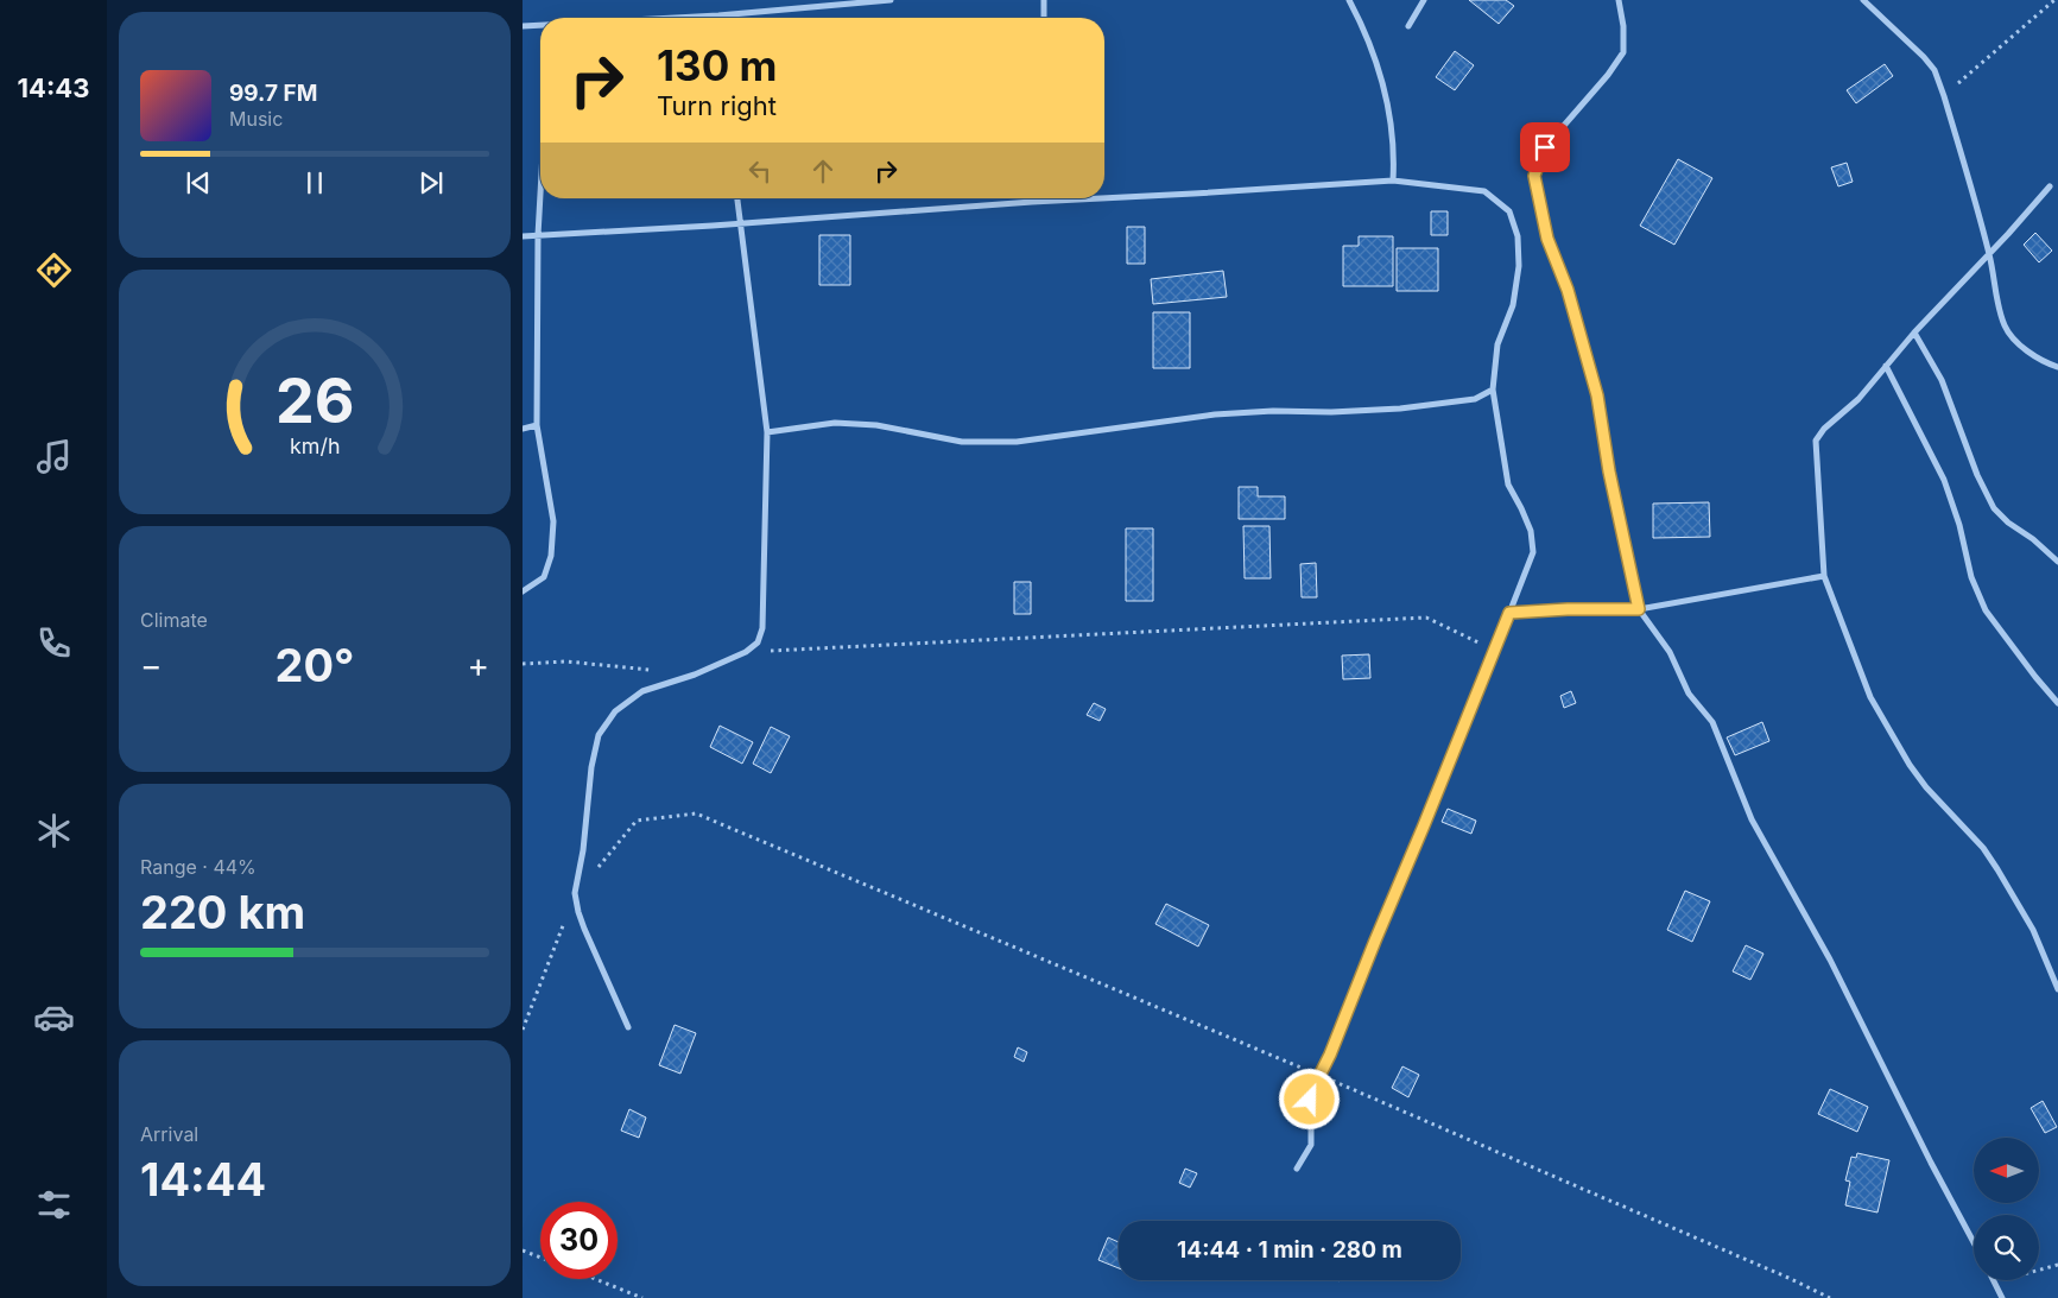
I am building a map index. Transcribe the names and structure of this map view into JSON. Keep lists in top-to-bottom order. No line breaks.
{"north":"left","page":{"tabs":"14:43","turn":["130 m","Turn right"],"song":["99.7 FM","Music"],"tile":["Climate",["Range · 44%","220 km"],["Arrival","14:44"]],"heat":["−","20°","+"],"limit":"30","trip":"14:44 · 1 min · 280 m","gauge":["26","km/h"]}}
